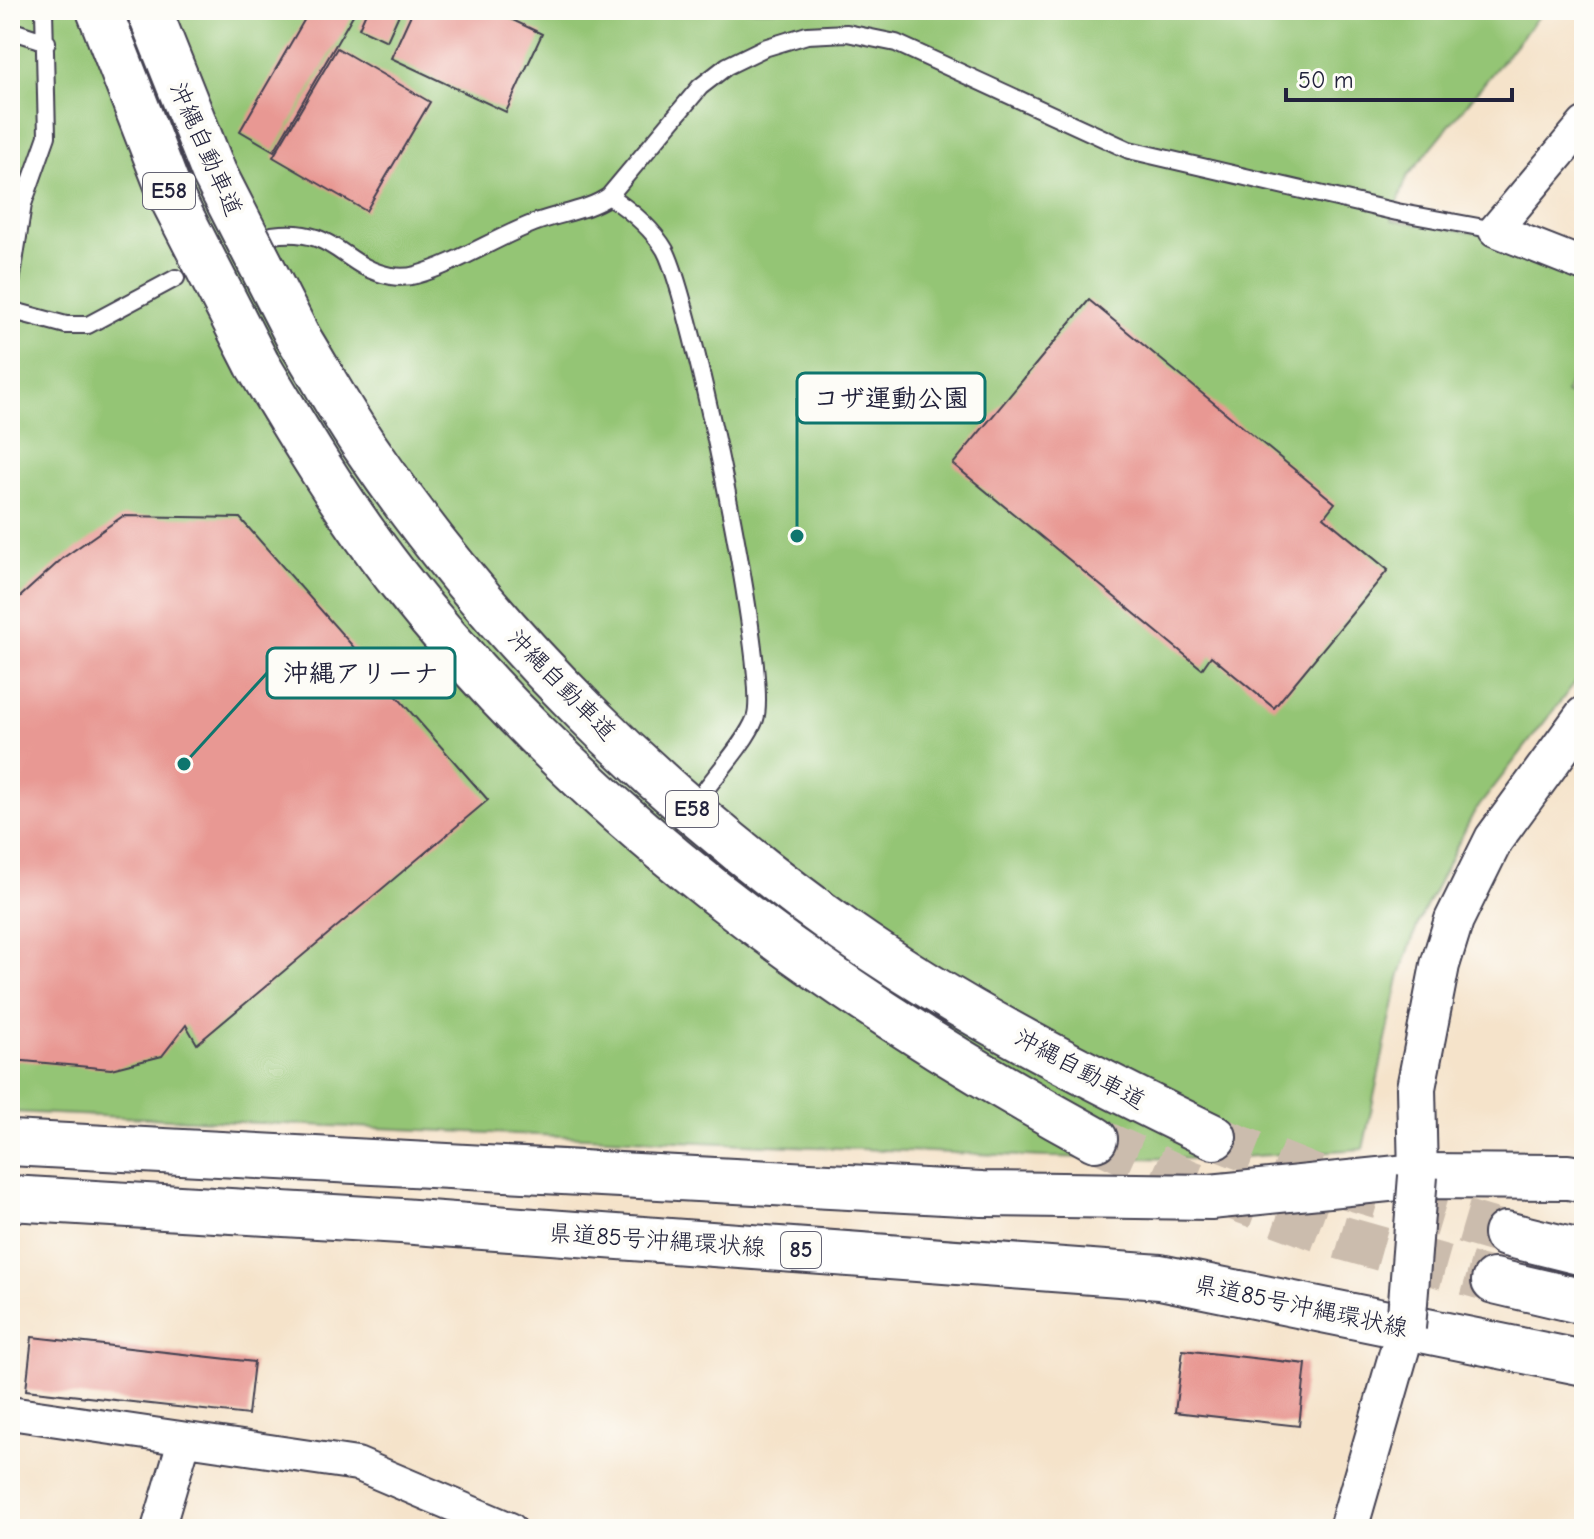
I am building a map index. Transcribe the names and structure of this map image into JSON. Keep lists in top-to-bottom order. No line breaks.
{"streets":{"main road":["沖縄自動車道","E58","県道85号沖縄環状線","85"]},"places":["コザ運動公園","沖縄アリーナ"],"scale_bar":"50 m"}
